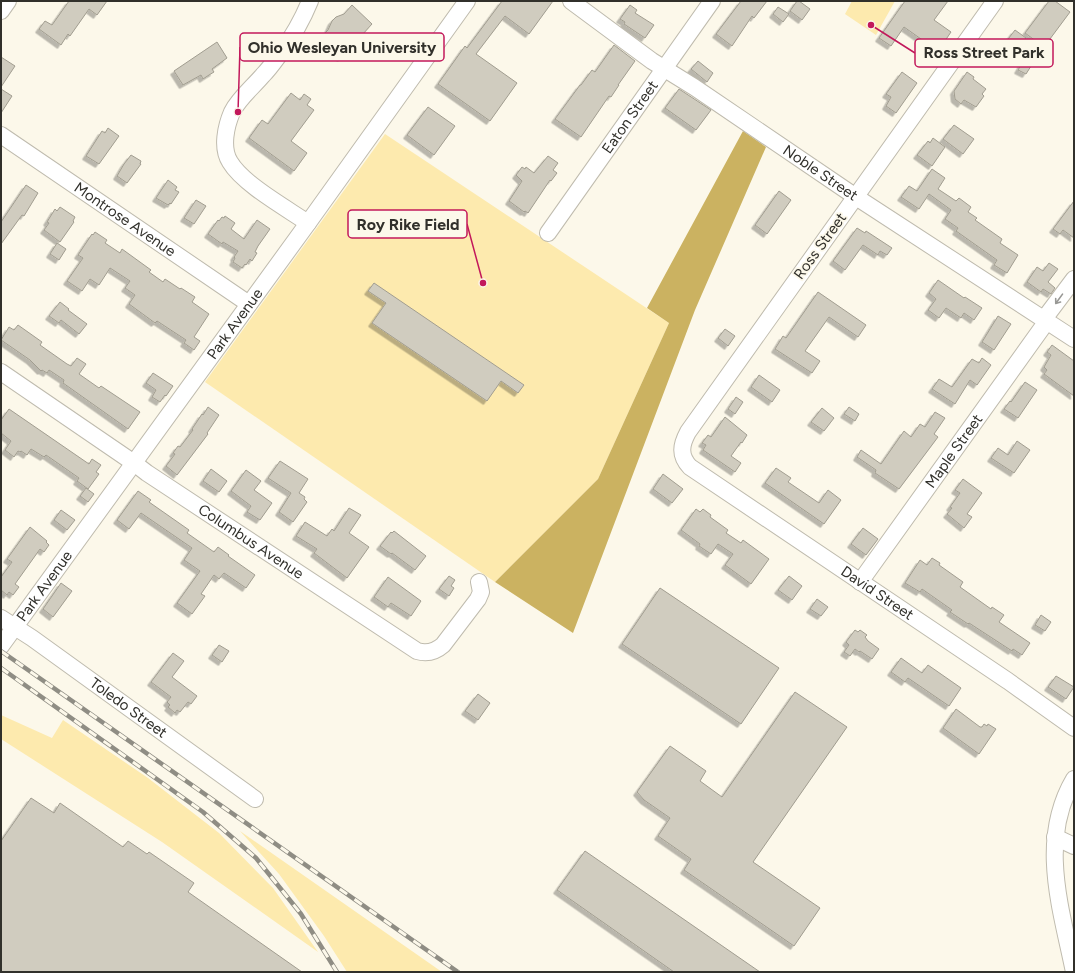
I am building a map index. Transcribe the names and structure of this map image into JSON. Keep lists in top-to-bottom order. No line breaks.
{"streets":{"street":["Eaton Street","Noble Street","Montrose Avenue","Ross Street","Park Avenue","Maple Street","Columbus Avenue","David Street","Toledo Street"]},"crossings":[["Eaton Street","Noble Street"],["Noble Street","Ross Street"],["Noble Street","Maple Street"],["Montrose Avenue","Park Avenue"],["Ross Street","David Street"],["Park Avenue","Columbus Avenue"],["Park Avenue","Toledo Street"],["Maple Street","David Street"]],"places":["Ross Street Park","Ohio Wesleyan University","Roy Rike Field"]}
